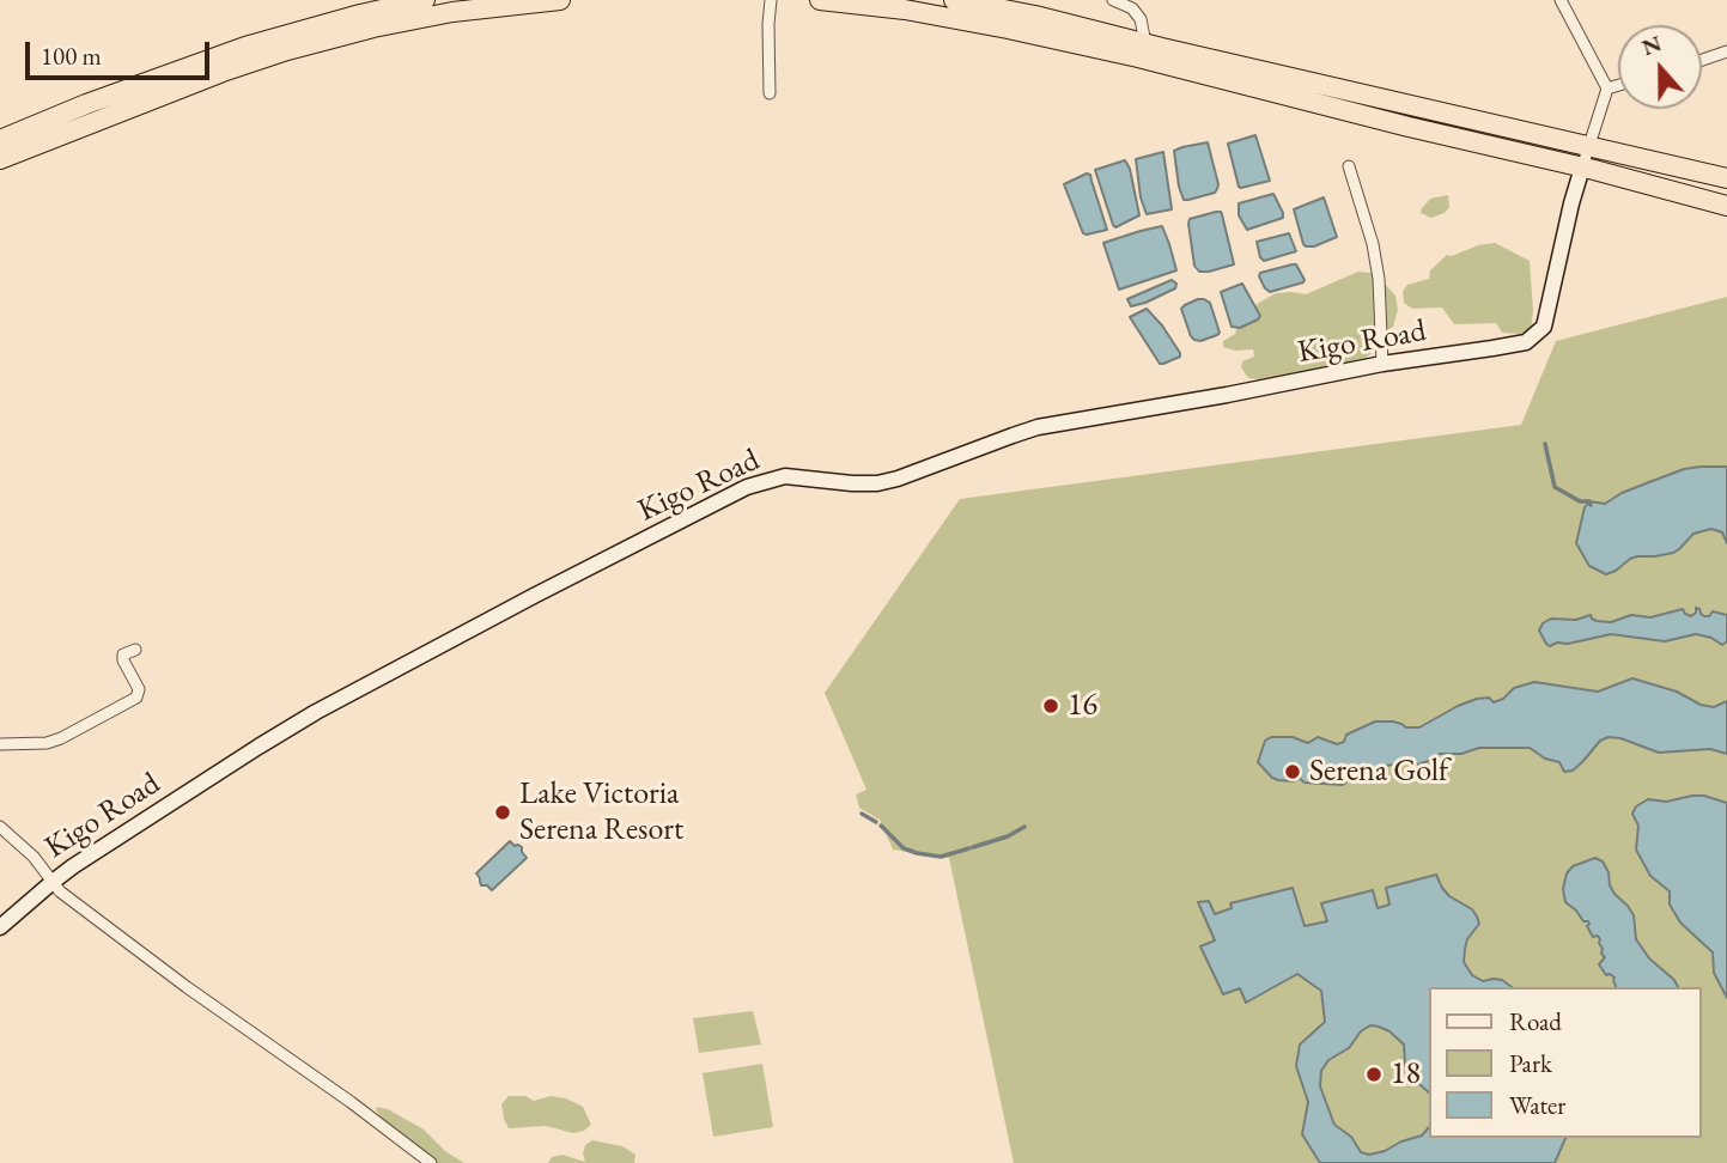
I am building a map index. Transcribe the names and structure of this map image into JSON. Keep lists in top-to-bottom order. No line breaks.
{"streets":{"street":["Kigo Road"]},"places":["16","Serena Golf","Lake Victoria Serena Resort","18"],"legend":["Road","Park","Water"],"scale_bar":"100 m","north":"top"}
